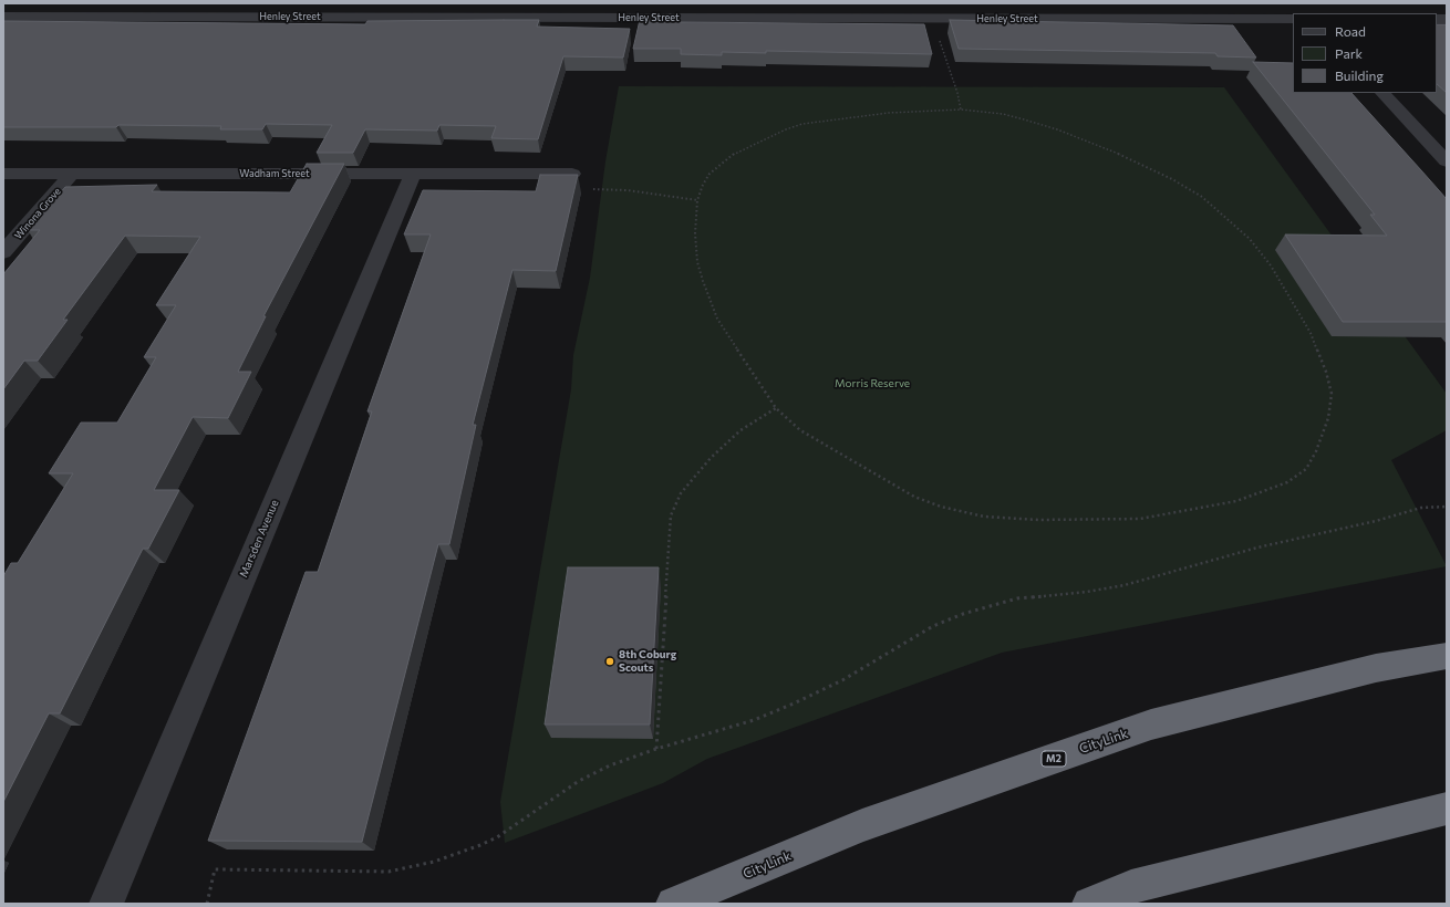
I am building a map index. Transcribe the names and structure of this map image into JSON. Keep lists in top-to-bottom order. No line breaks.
{"streets":{"highway":["CityLink","M2"],"street":["Henley Street","Wadham Street","Winona Grove","Marsden Avenue"]},"crossings":[["Wadham Street","Winona Grove"],["Wadham Street","Marsden Avenue"]],"parks":["Morris Reserve"],"places":["8th Coburg Scouts"],"legend":["Road","Park","Building"]}
